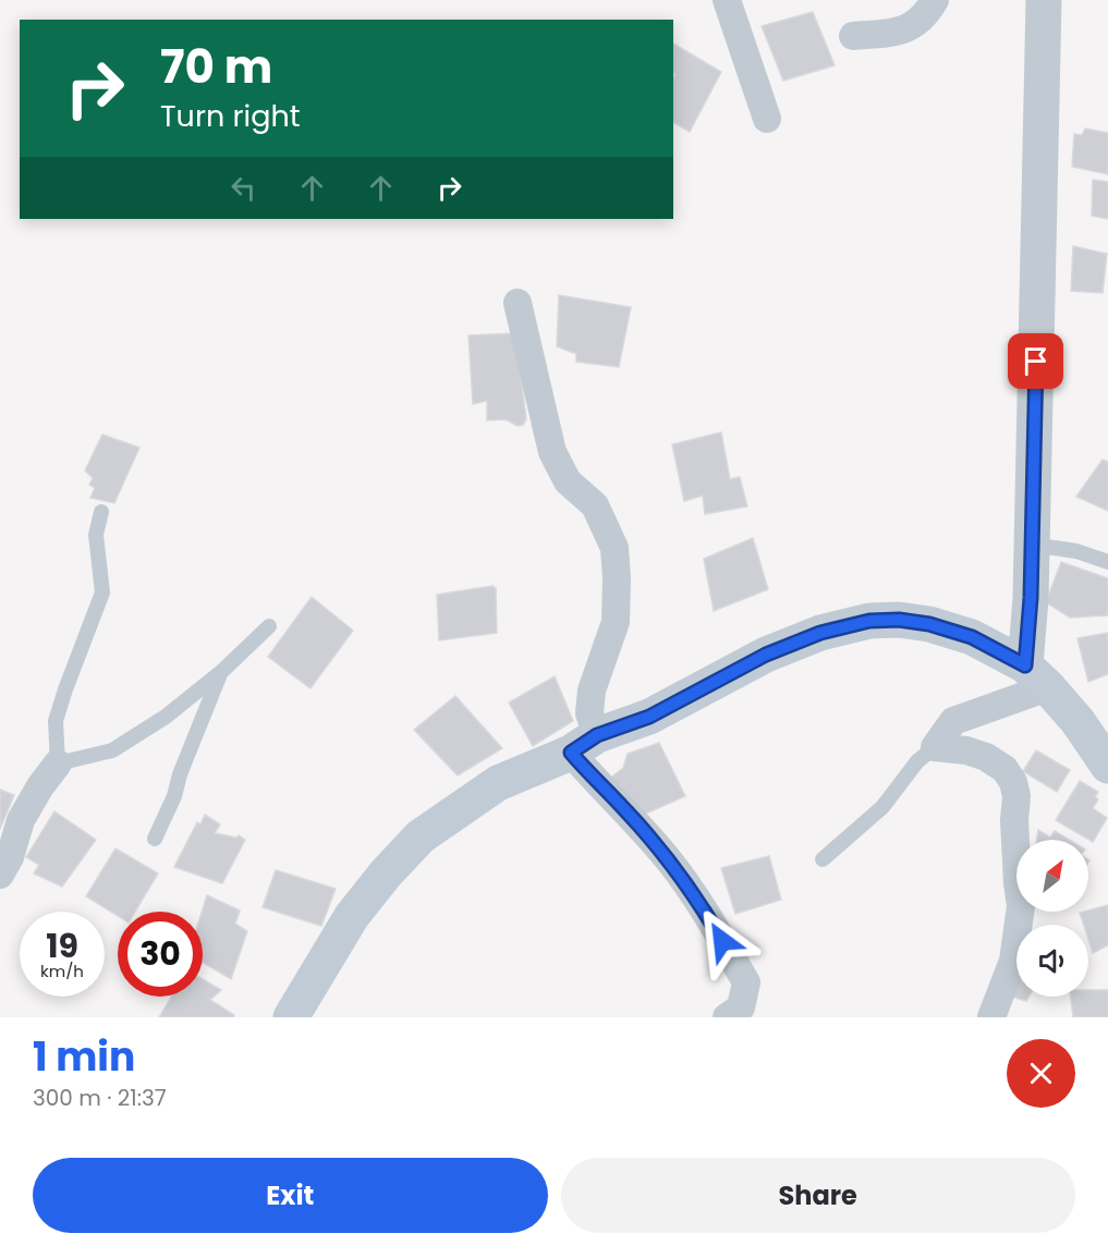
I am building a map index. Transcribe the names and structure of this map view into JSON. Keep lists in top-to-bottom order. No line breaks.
{"north":"top right","page":{"turn":["70 m","Turn right"],"speed":"19 km/h","limit":"30","heading":["1 min","300 m · 21:37"],"buttons":["Exit","Share"]}}
